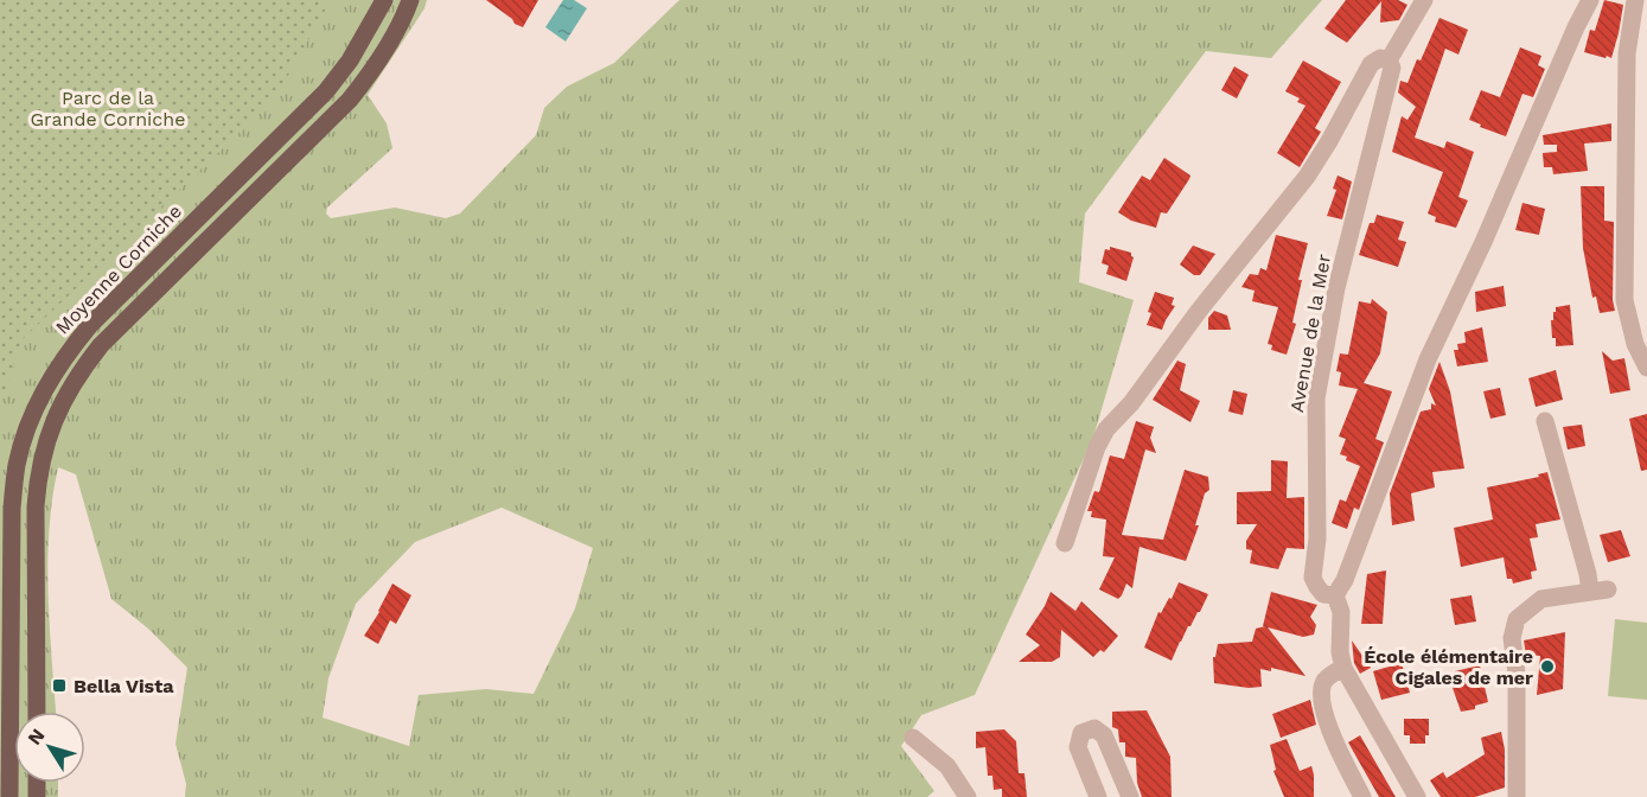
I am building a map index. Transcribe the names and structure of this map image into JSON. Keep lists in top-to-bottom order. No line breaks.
{"streets":{"main road":["Moyenne Corniche"],"street":["Avenue de la Mer"]},"parks":["Parc de la Grande Corniche"],"places":{"other":["École élémentaire Cigales de mer"],"transit":["Bella Vista"]},"north":"top left"}
